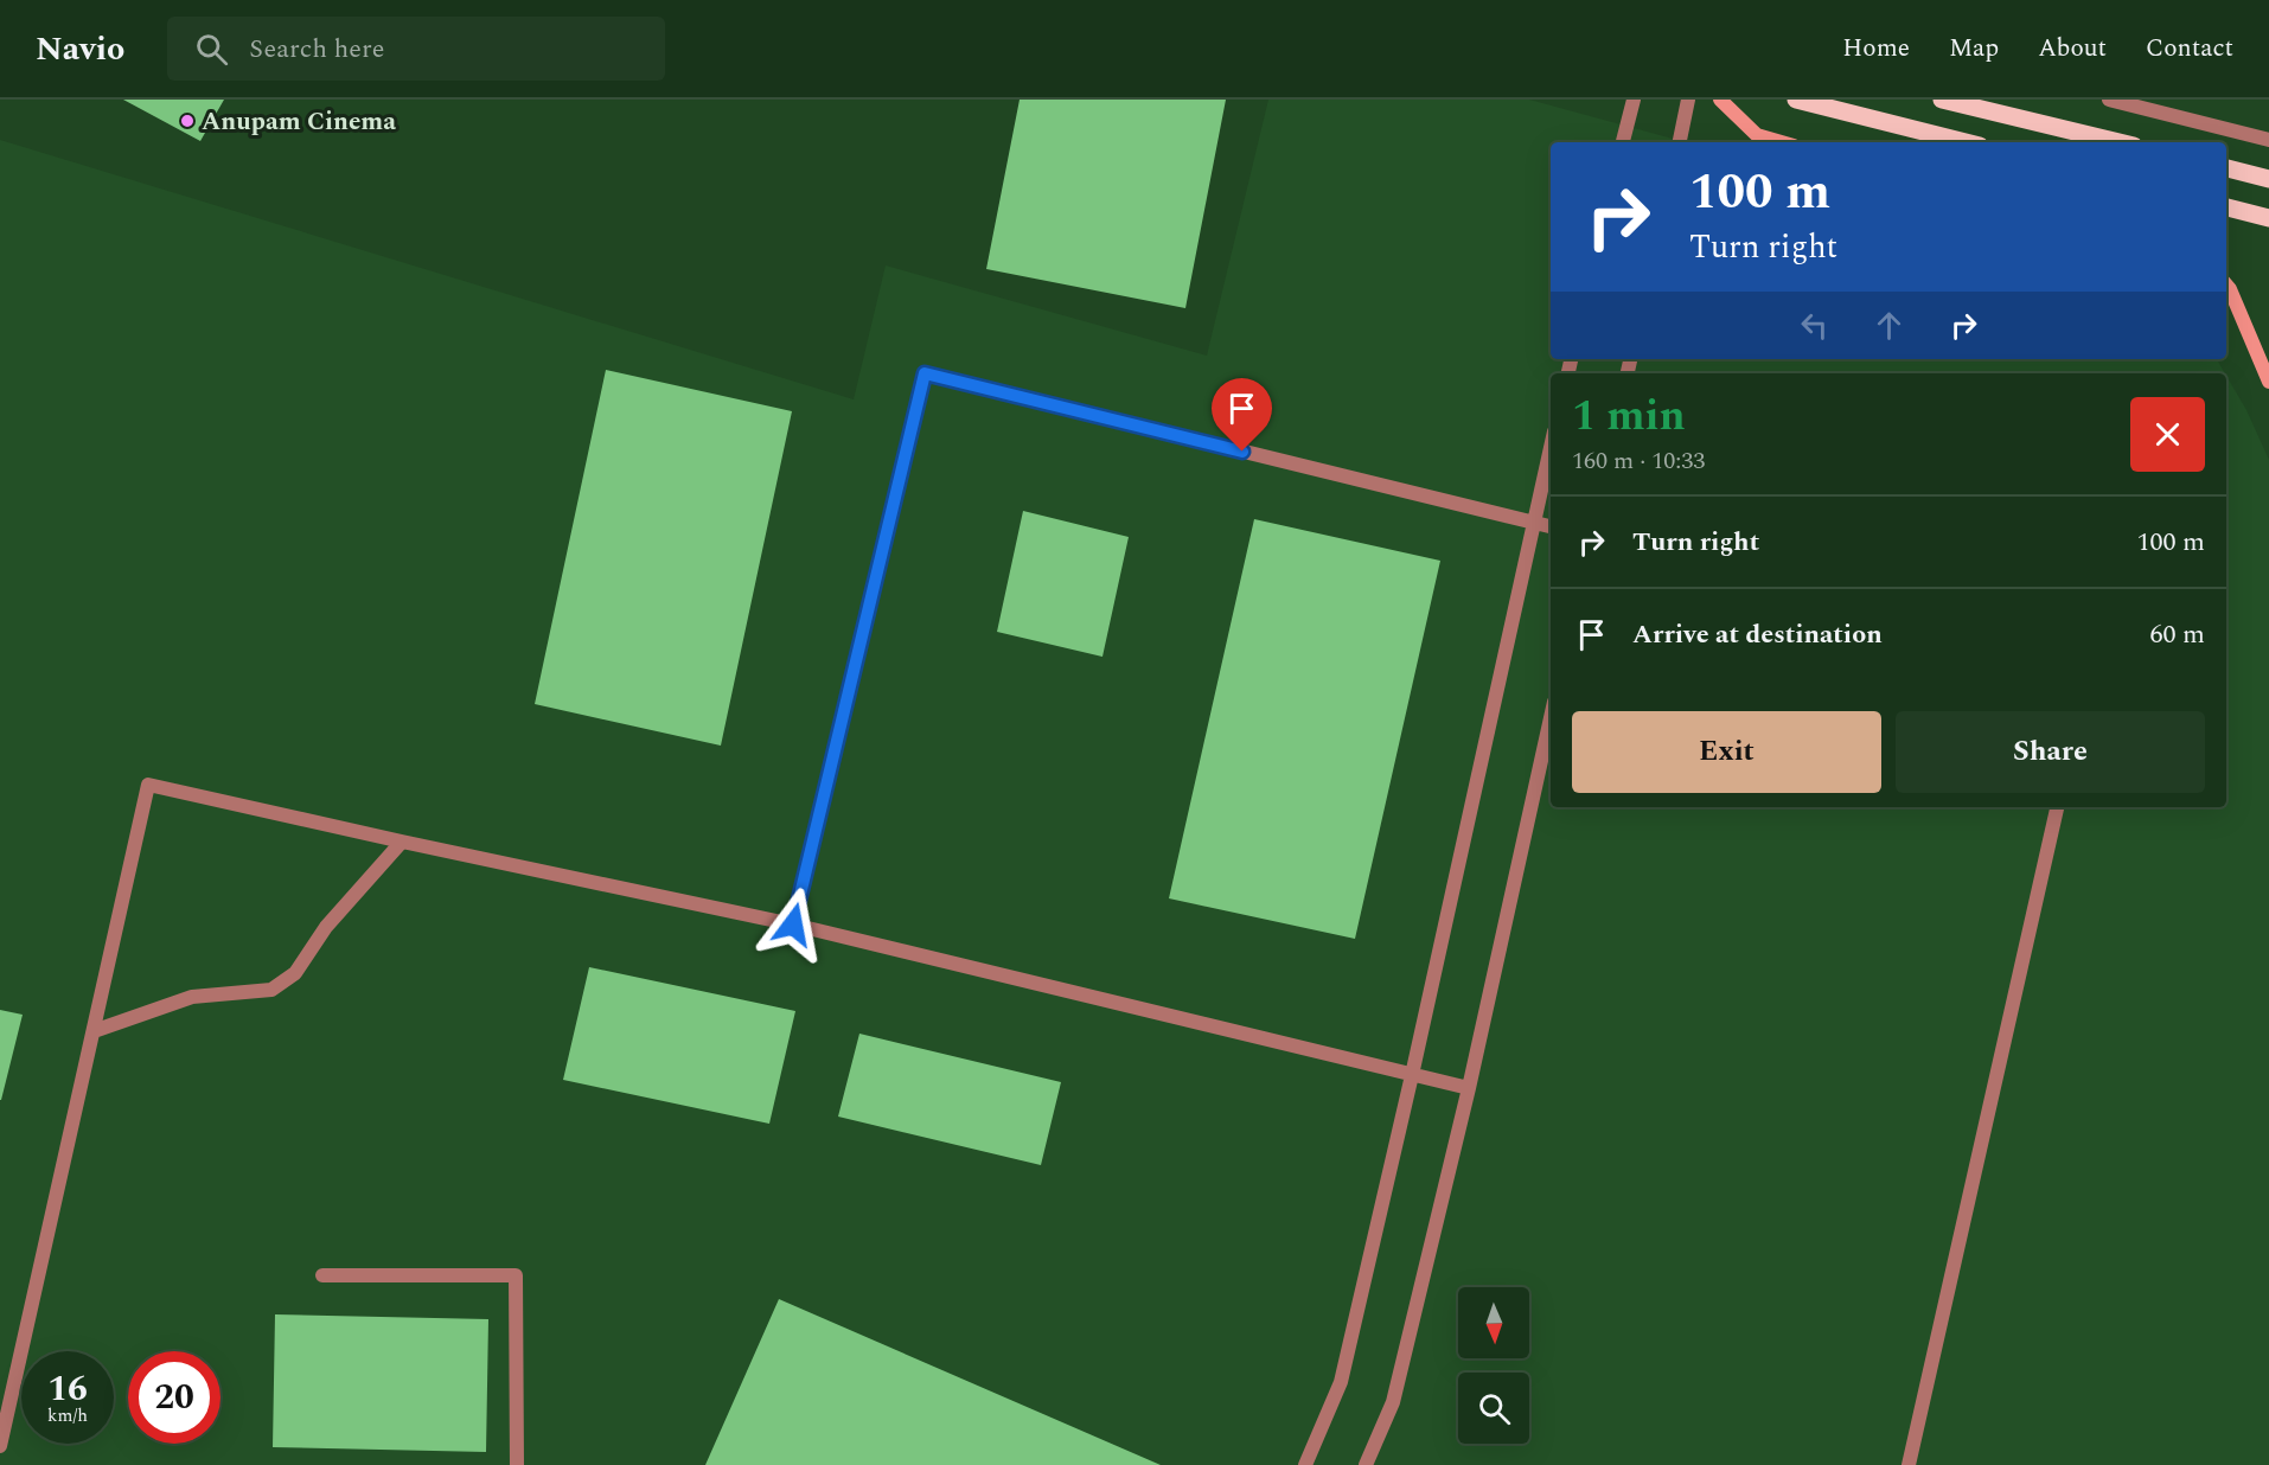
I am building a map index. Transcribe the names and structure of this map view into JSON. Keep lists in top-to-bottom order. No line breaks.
{"places":["Anupam Cinema"],"north":"bottom","page":{"header":"Navio","search":"Search here","nav":["Home","Map","About","Contact"],"turn":["100 m","Turn right"],"heading":["1 min","160 m · 10:33"],"list":[{"name":"Turn right","value":"100 m"},{"name":"Arrive at destination","value":"60 m"}],"buttons":["Exit","Share"],"speed":"16 km/h","limit":"20"}}
